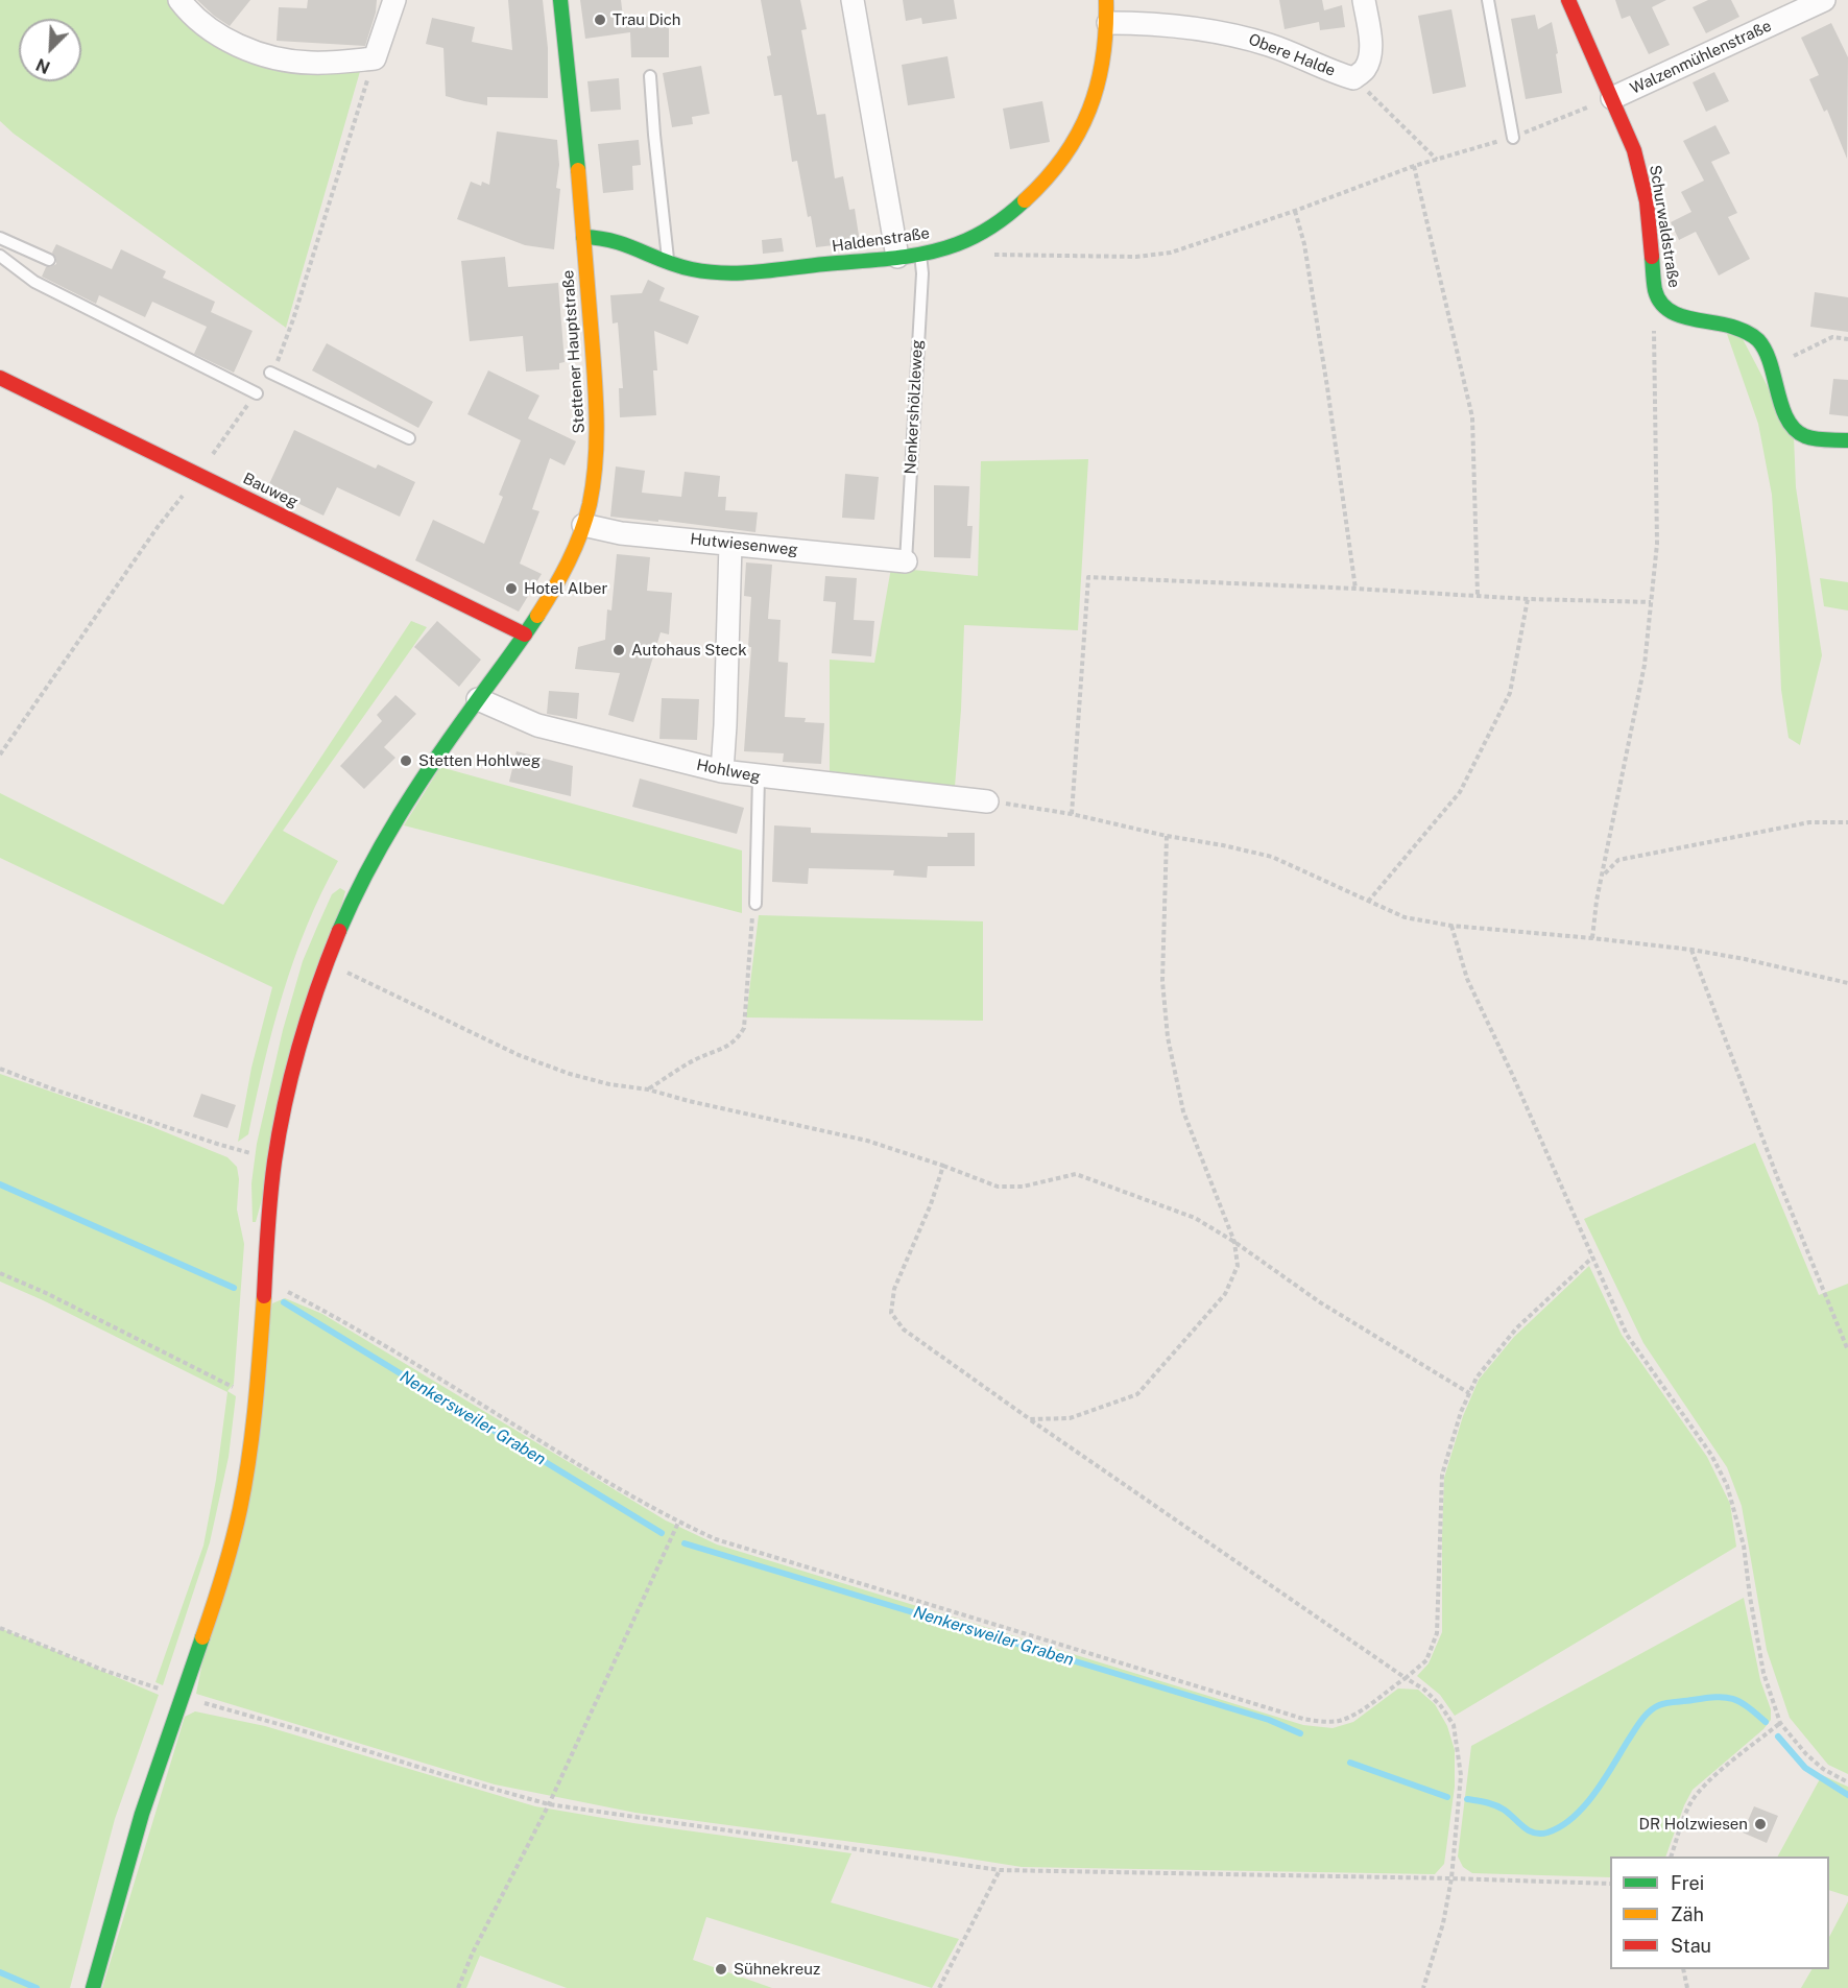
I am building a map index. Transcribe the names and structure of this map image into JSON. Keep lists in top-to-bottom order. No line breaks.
{"streets":{"street":["Obere Halde","Walzenmühlenstraße","Schurwaldstraße","Haldenstraße","Stettener Hauptstraße","Bauweg","Hutwiesenweg","Hohlweg"],"lane":["Nenkershölzleweg"]},"crossings":[["Obere Halde","Haldenstraße"],["Walzenmühlenstraße","Schurwaldstraße"],["Haldenstraße","Stettener Hauptstraße"],["Haldenstraße","Nenkershölzleweg"],["Stettener Hauptstraße","Bauweg"],["Stettener Hauptstraße","Hutwiesenweg"],["Stettener Hauptstraße","Hohlweg"],["Nenkershölzleweg","Hutwiesenweg"]],"water":["Nenkersweiler Graben"],"places":["Trau Dich","Hotel Alber","Autohaus Steck","Stetten Hohlweg","DR Holzwiesen","Sühnekreuz"],"legend":["Frei","Zäh","Stau"],"north":"bottom left"}
